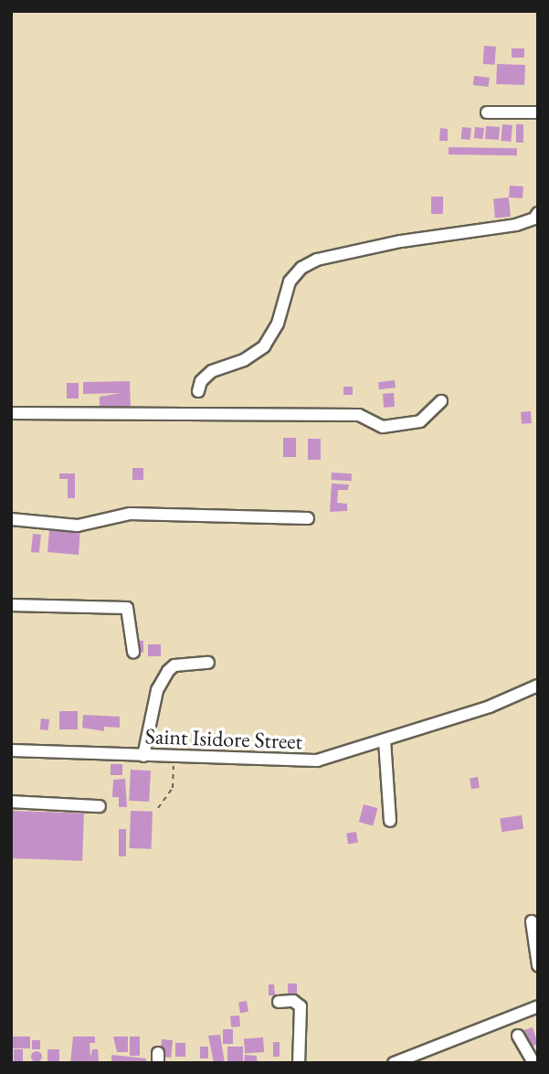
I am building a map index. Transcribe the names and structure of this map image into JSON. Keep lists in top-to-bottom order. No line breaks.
{"streets":{"street":["Saint Isidore Street"]}}
